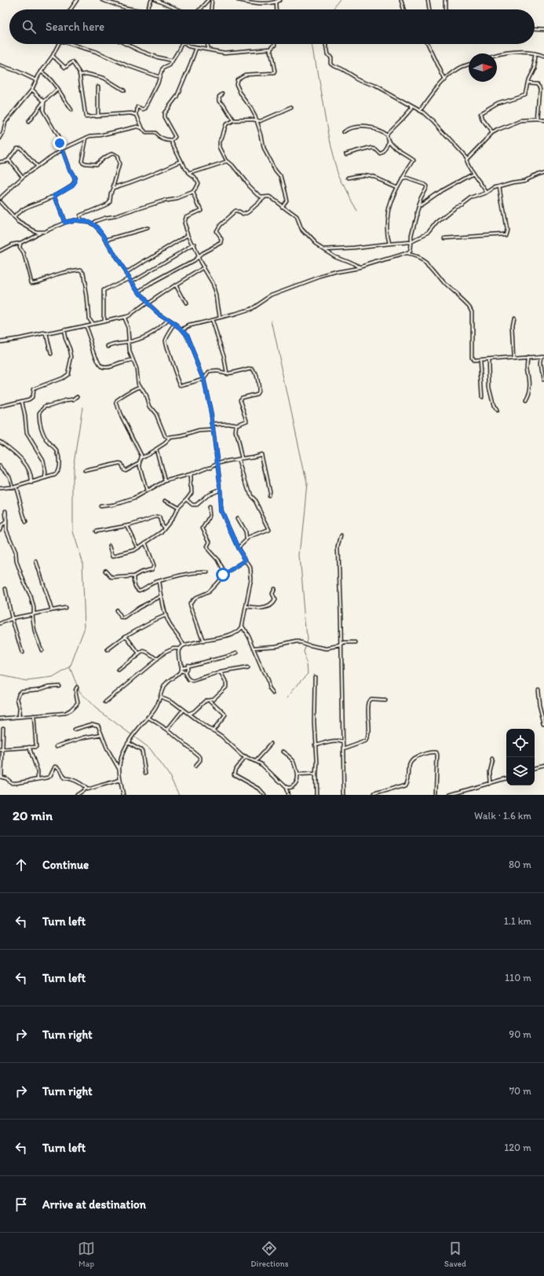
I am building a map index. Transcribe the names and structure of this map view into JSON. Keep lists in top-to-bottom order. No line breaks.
{"north":"right","page":{"search":"Search here","heading":["20 min","Walk · 1.6 km"],"list":[["Continue","80 m"],["Turn left","1.1 km"],["Turn left","110 m"],["Turn right","90 m"],["Turn right","70 m"],["Turn left","120 m"],"Arrive at destination"],"nav":["Map","Directions","Saved"]}}
